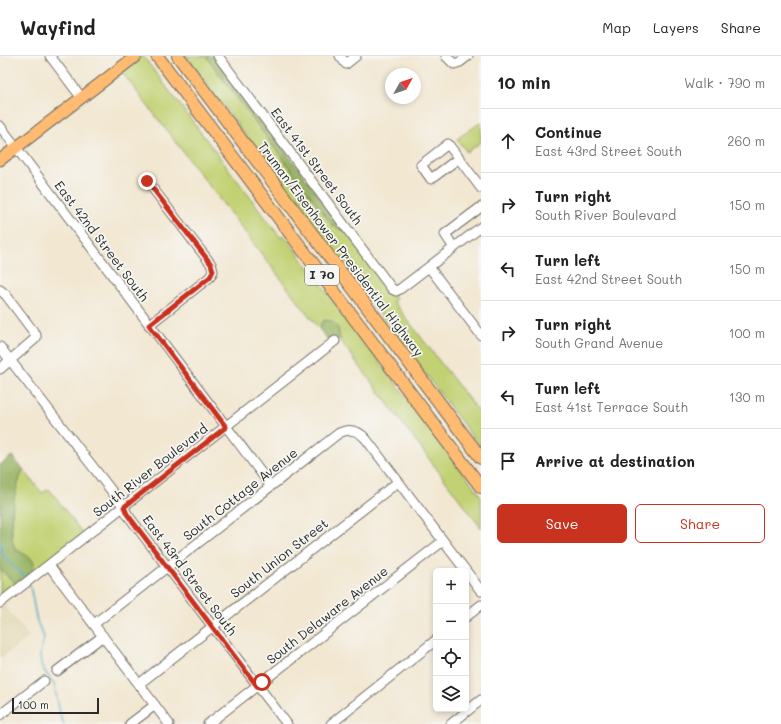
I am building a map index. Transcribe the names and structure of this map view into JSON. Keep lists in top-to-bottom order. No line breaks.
{"streets":{"highway":["Truman/Eisenhower Presidential Highway","I 70"],"street":["East 41st Street South","East 42nd Street South","South River Boulevard","South Cottage Avenue","South Union Street","East 43rd Street South","South Delaware Avenue"]},"crossings":[["East 42nd Street South","South River Boulevard"],["East 42nd Street South","South Cottage Avenue"],["South River Boulevard","East 43rd Street South"],["South Cottage Avenue","South Union Street"],["South Cottage Avenue","East 43rd Street South"],["South Union Street","East 43rd Street South"],["East 43rd Street South","South Delaware Avenue"]],"scale_bar":"100 m","north":"top right","page":{"header":"Wayfind","nav":["Map","Layers","Share"],"heading":["10 min","Walk · 790 m"],"list":[["Continue","East 43rd Street South","260 m"],["Turn right","South River Boulevard","150 m"],["Turn left","East 42nd Street South","150 m"],["Turn right","South Grand Avenue","100 m"],["Turn left","East 41st Terrace South","130 m"],"Arrive at destination"],"buttons":["Save","Share"],"map_buttons":["+","−"],"scale":"100 m"}}
